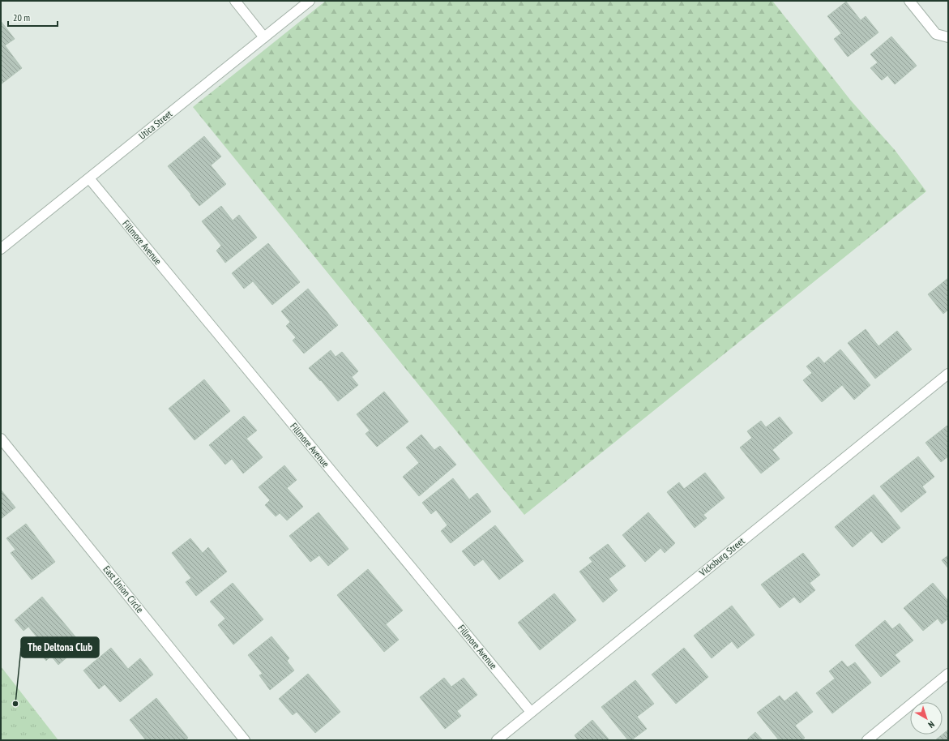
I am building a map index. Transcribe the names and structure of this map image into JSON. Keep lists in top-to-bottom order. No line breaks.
{"streets":{"street":["Utica Street","Fillmore Avenue","Vicksburg Street","East Union Circle"]},"crossings":[["Utica Street","Fillmore Avenue"],["Fillmore Avenue","Vicksburg Street"]],"places":["The Deltona Club"],"scale_bar":"20 m","north":"bottom right"}
